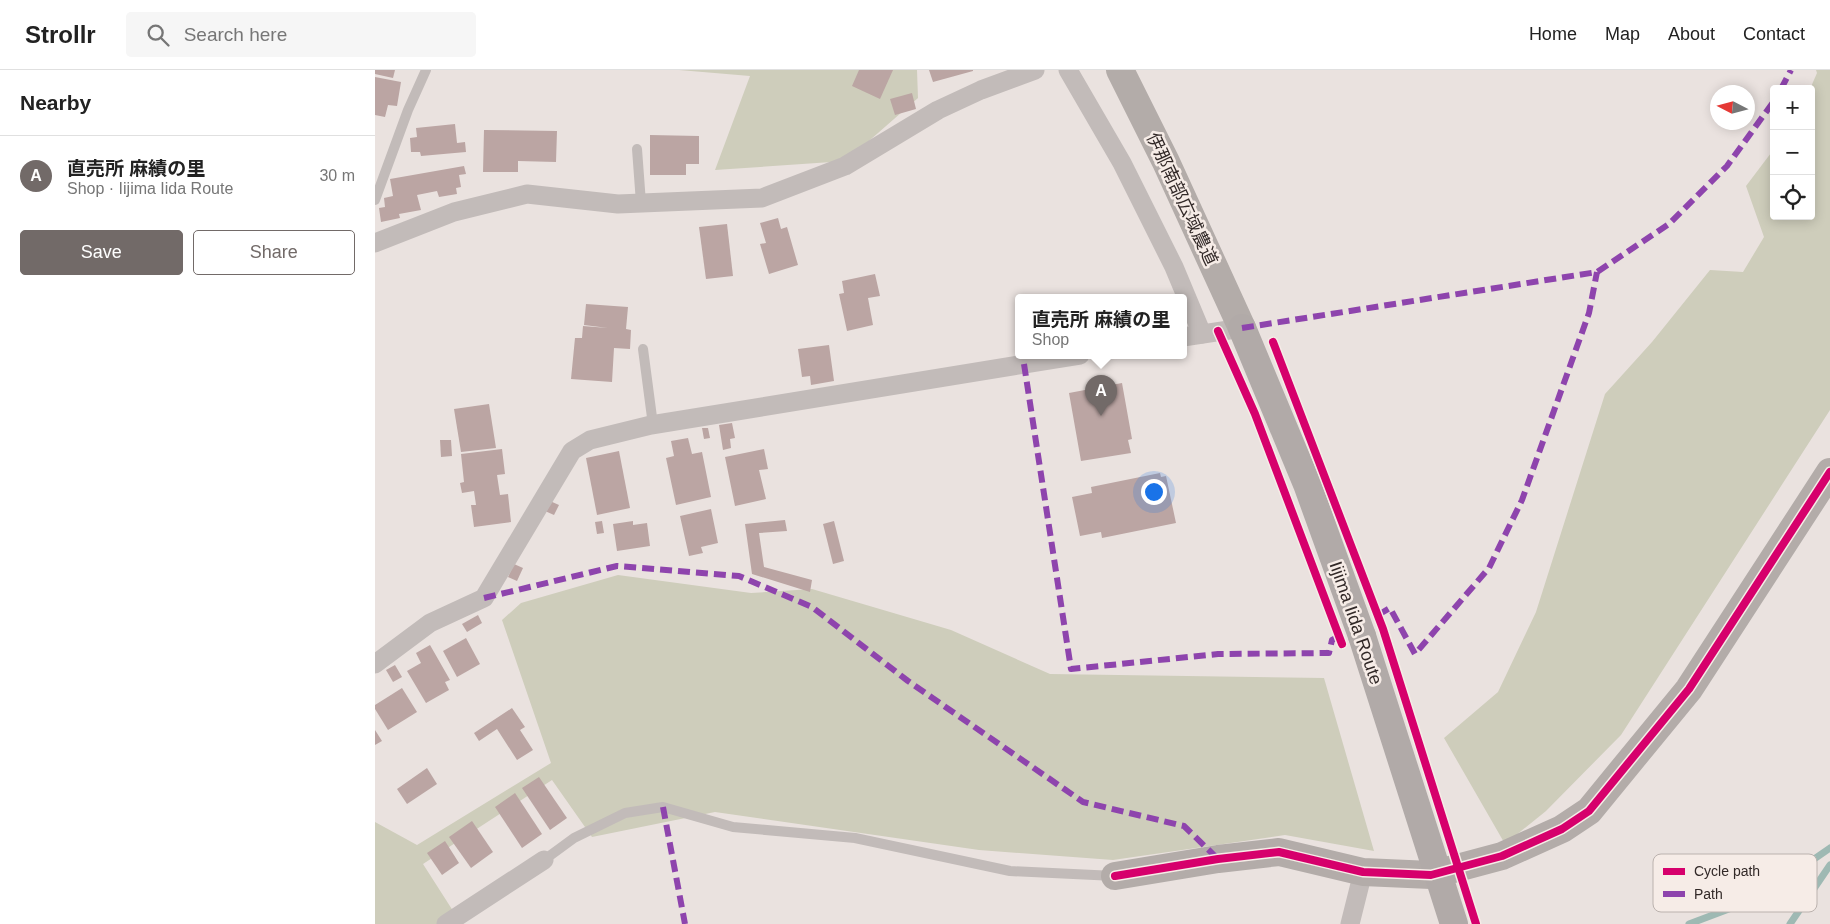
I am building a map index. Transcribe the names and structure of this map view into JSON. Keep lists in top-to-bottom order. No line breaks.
{"streets":{"main road":["Iijima Iida Route"],"street":["伊那南部広域農道"]},"crossings":[["伊那南部広域農道","Iijima Iida Route"]],"legend":["Cycle path","Path"],"north":"left","page":{"header":"Strollr","search":"Search here","nav":["Home","Map","About","Contact"],"heading":"Nearby","map_buttons":["+","−"],"list":[{"mark":"A","name":"直売所 麻績の里","note":"Shop · Iijima Iida Route","value":"30 m"}],"buttons":["Save","Share"],"popup":["直売所 麻績の里","Shop"],"pins":"A"}}
